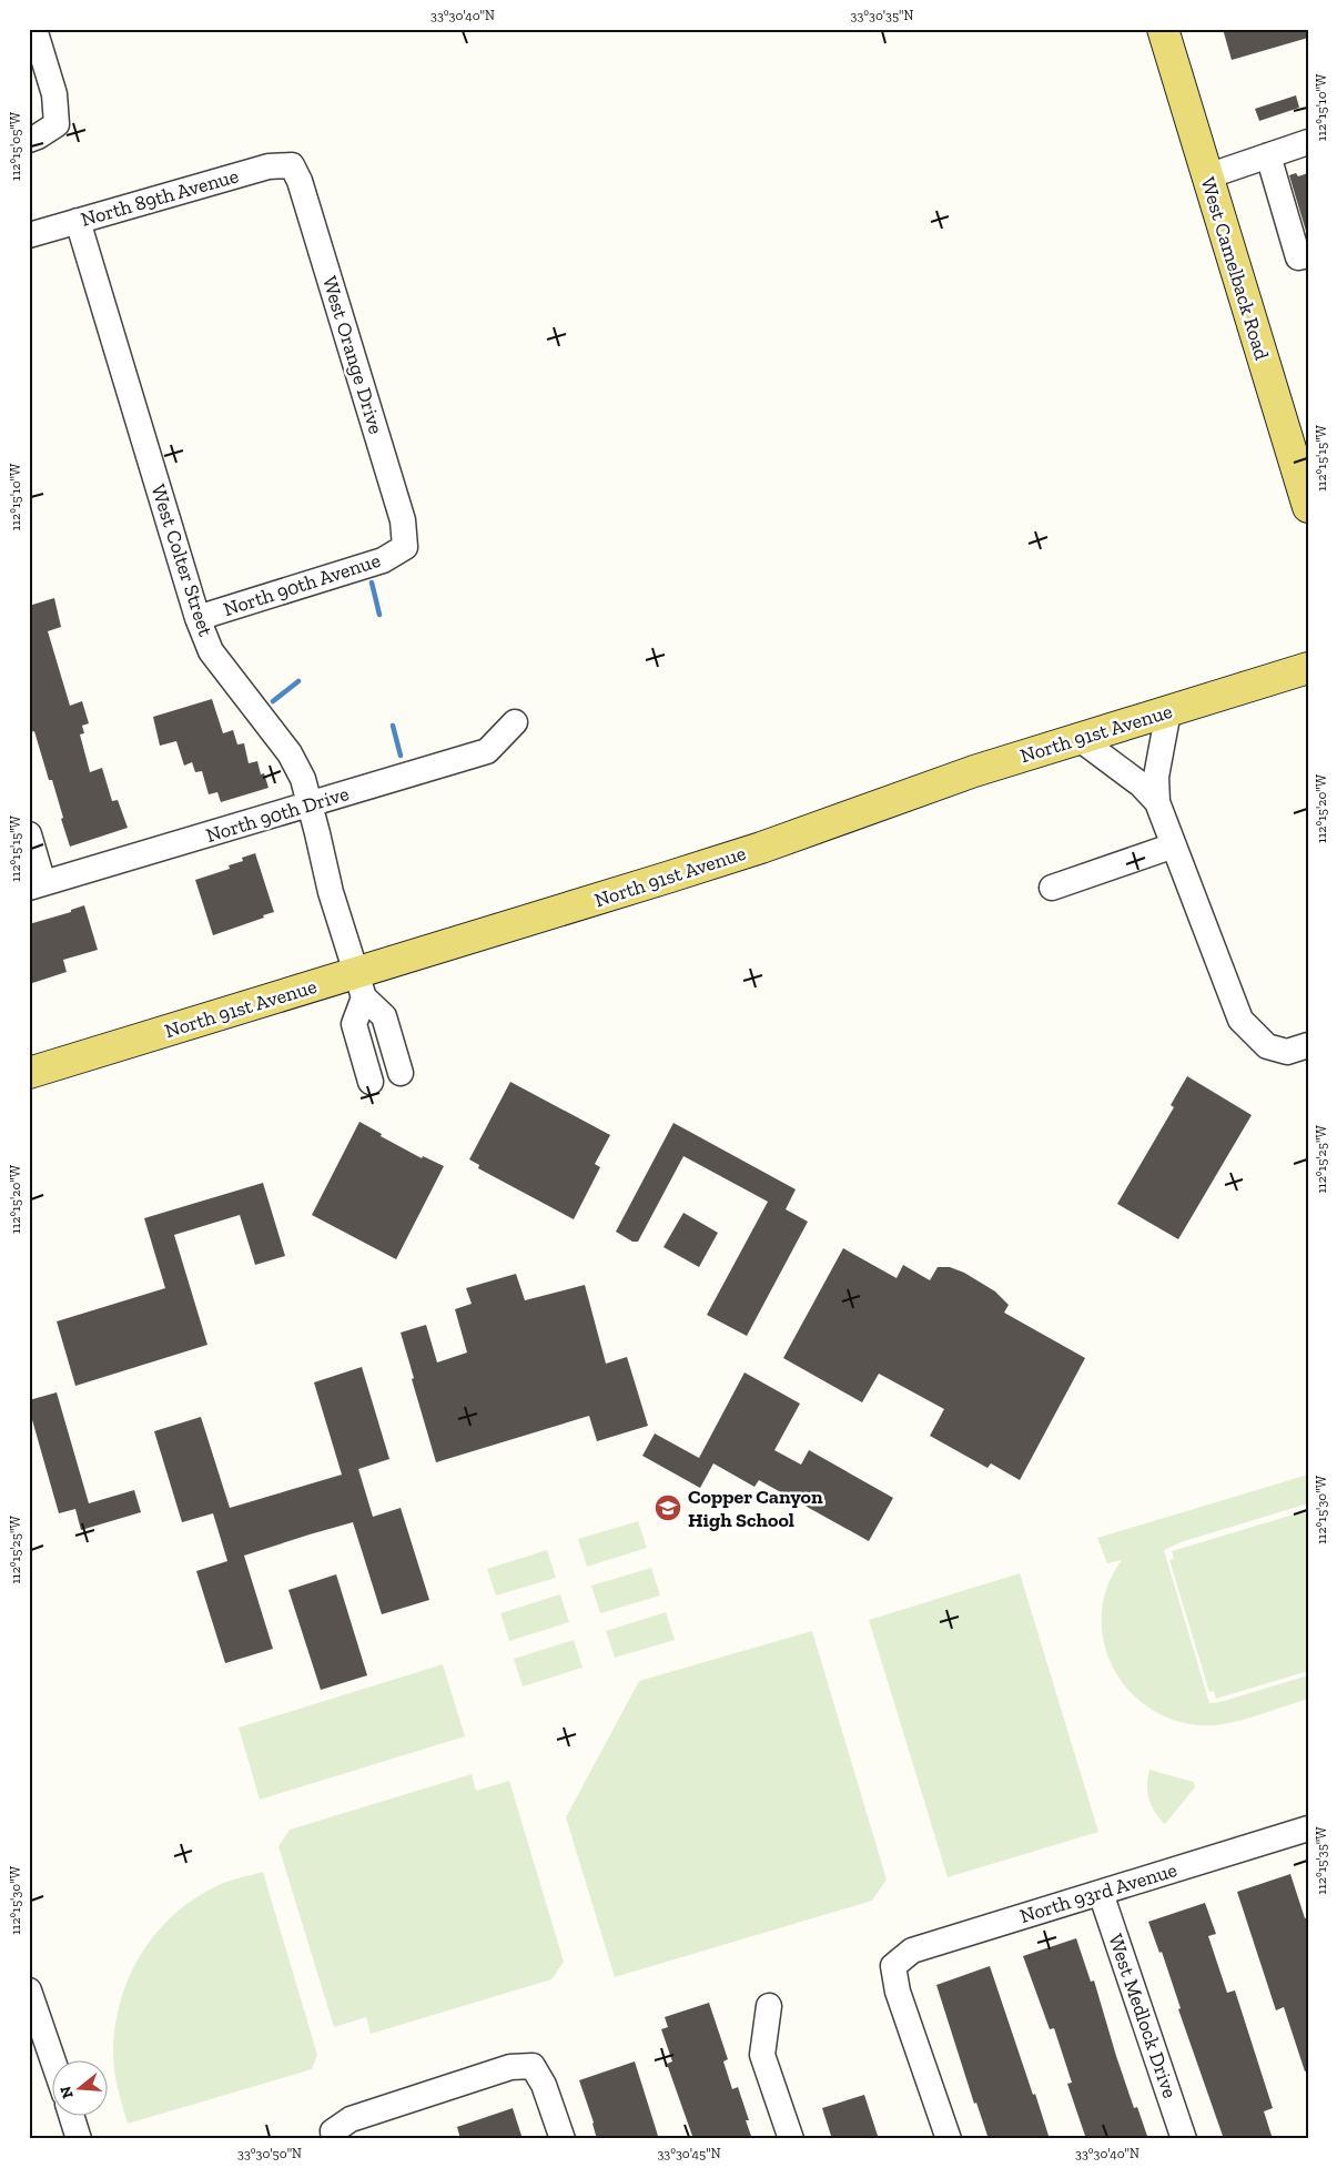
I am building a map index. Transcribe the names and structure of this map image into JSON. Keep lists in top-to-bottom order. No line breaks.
{"streets":{"main road":["West Camelback Road","North 91st Avenue"],"street":["North 89th Avenue","West Orange Drive","West Colter Street","North 90th Avenue","North 90th Drive","North 93rd Avenue","West Medlock Drive"]},"crossings":[["North 89th Avenue","West Orange Drive"],["North 89th Avenue","West Colter Street"],["West Orange Drive","North 90th Avenue"],["West Colter Street","North 90th Avenue"],["West Colter Street","North 91st Avenue"],["West Colter Street","North 90th Drive"],["North 93rd Avenue","West Medlock Drive"]],"places":{"school or university":["Copper Canyon High School"]},"north":"left","coordinates":["33°30'40\"N","33°30'35\"N","112°15'10\"W","112°15'05\"W","112°15'15\"W","112°15'20\"W","112°15'25\"W","112°15'30\"W","112°15'35\"W","33°30'50\"N","33°30'45\"N"]}
